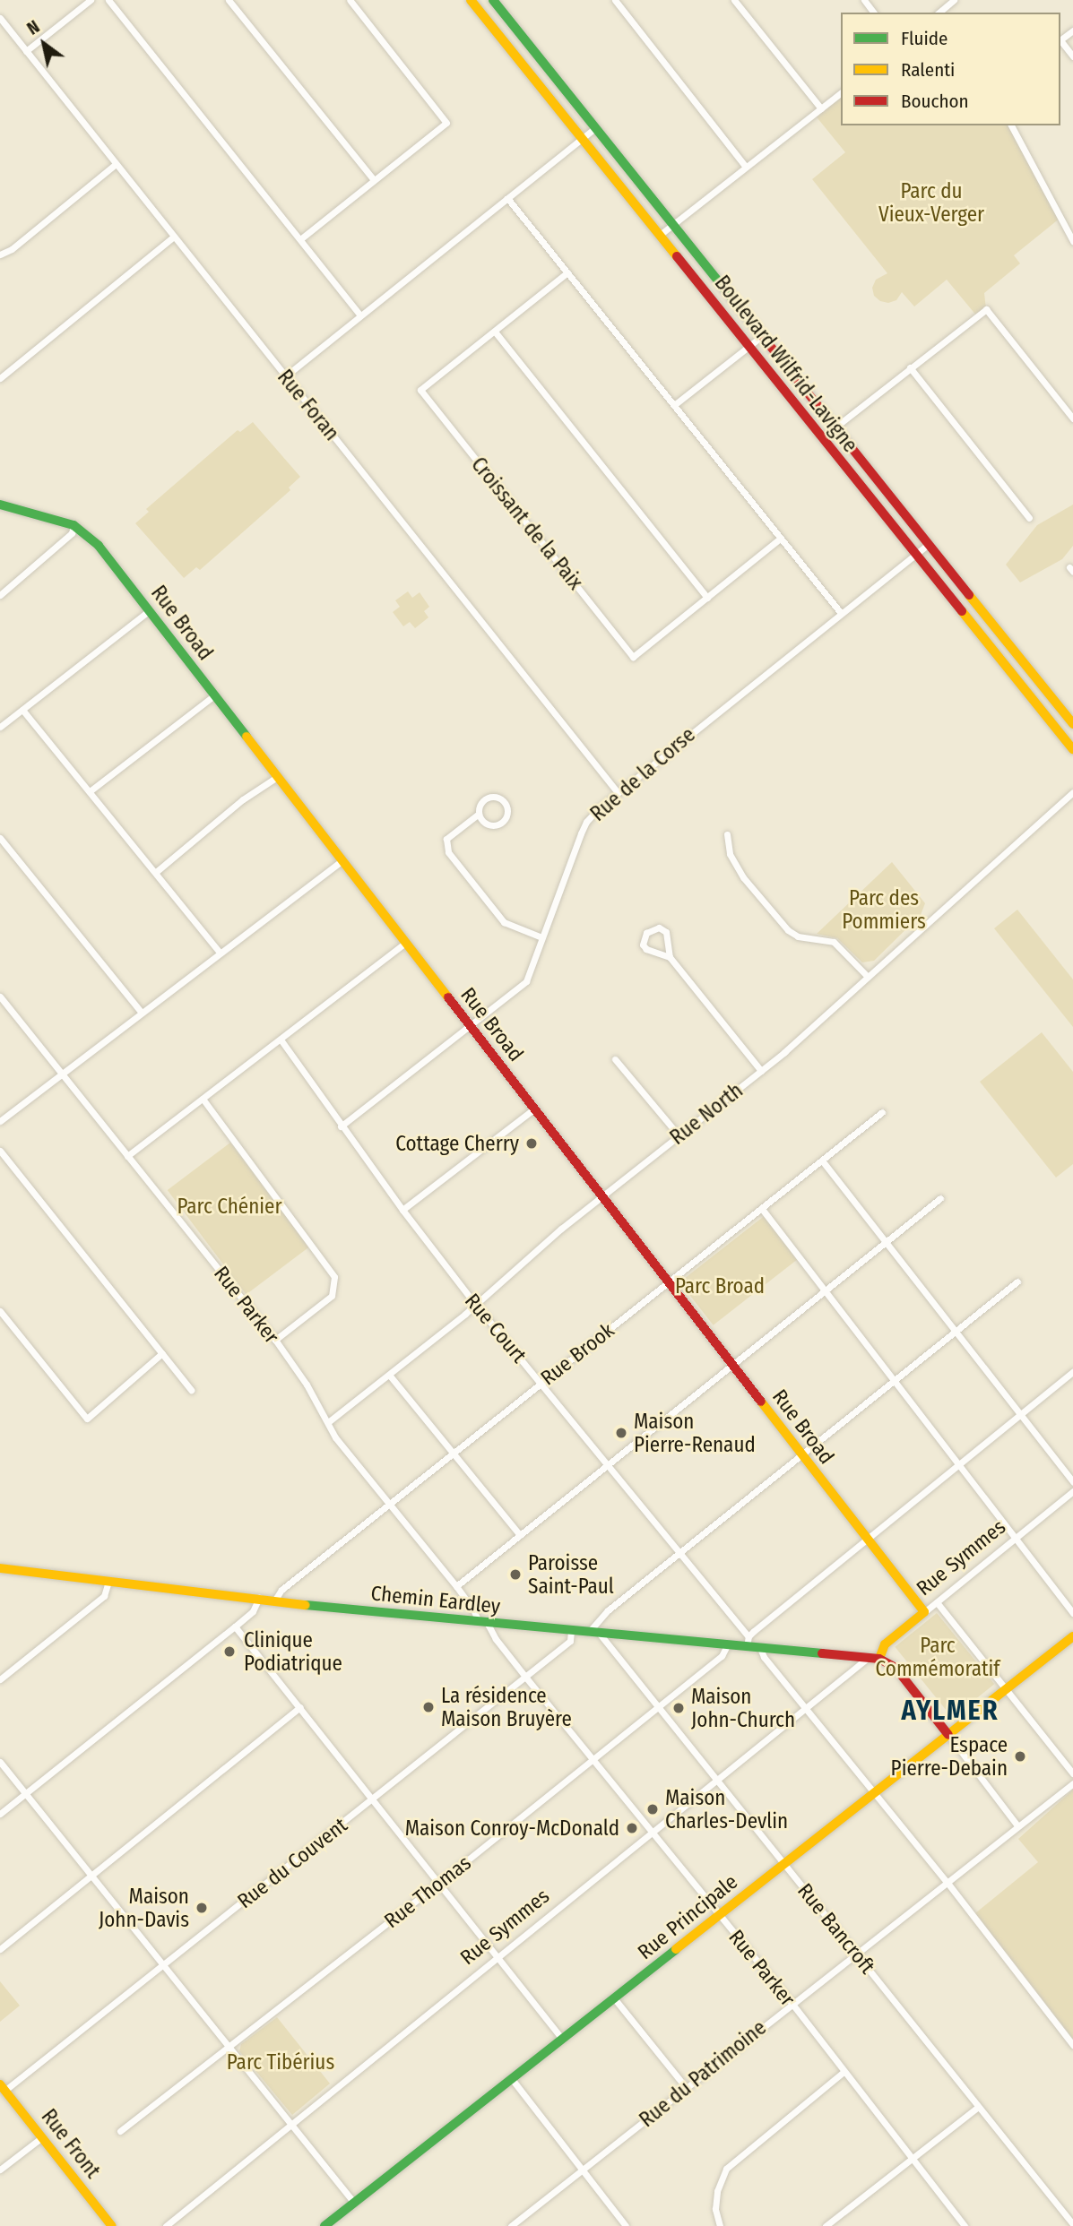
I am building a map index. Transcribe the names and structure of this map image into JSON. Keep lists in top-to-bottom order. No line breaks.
{"streets":{"main road":["Boulevard Wilfrid-Lavigne","Rue Broad","Rue Symmes","Chemin Eardley","Rue Principale","Rue Front"],"street":["Rue Foran","Croissant de la Paix","Rue de la Corse","Rue North","Rue Parker","Rue Court","Rue Brook","Rue du Couvent","Rue Thomas","Rue Bancroft","Rue du Patrimoine"]},"crossings":[["Boulevard Wilfrid-Lavigne","Rue de la Corse"],["Rue Foran","Rue de la Corse"],["Rue Broad","Rue de la Corse"],["Rue Broad","Rue North"],["Rue Broad","Rue Brook"],["Rue Broad","Rue Symmes"],["Rue de la Corse","Rue Court"],["Rue North","Rue Parker"],["Rue North","Rue Court"],["Rue Parker","Rue Brook"],["Rue Parker","Rue Symmes"],["Rue Parker","Chemin Eardley"],["Rue Parker","Rue du Couvent"],["Rue Parker","Rue Thomas"],["Rue Parker","Rue Principale"],["Rue Parker","Rue du Patrimoine"],["Rue Court","Rue Brook"],["Rue Court","Chemin Eardley"],["Rue Brook","Chemin Eardley"],["Rue Symmes","Chemin Eardley"],["Rue Symmes","Rue Bancroft"],["Chemin Eardley","Rue du Couvent"],["Chemin Eardley","Rue Thomas"],["Chemin Eardley","Rue Bancroft"],["Rue du Couvent","Rue Front"],["Rue Thomas","Rue Bancroft"],["Rue Principale","Rue Bancroft"],["Rue Bancroft","Rue du Patrimoine"]],"districts":["AYLMER"],"parks":["Parc du Vieux-Verger","Parc des Pommiers","Parc Chénier","Parc Broad","Parc Commémoratif","Parc Tibérius"],"places":["Cottage Cherry","Maison Pierre-Renaud","Paroisse Saint-Paul","Clinique Podiatrique","La résidence Maison Bruyère","Maison John-Church","Espace Pierre-Debain","Maison Charles-Devlin","Maison Conroy-McDonald","Maison John-Davis"],"legend":["Fluide","Ralenti","Bouchon"],"north":"top left"}
